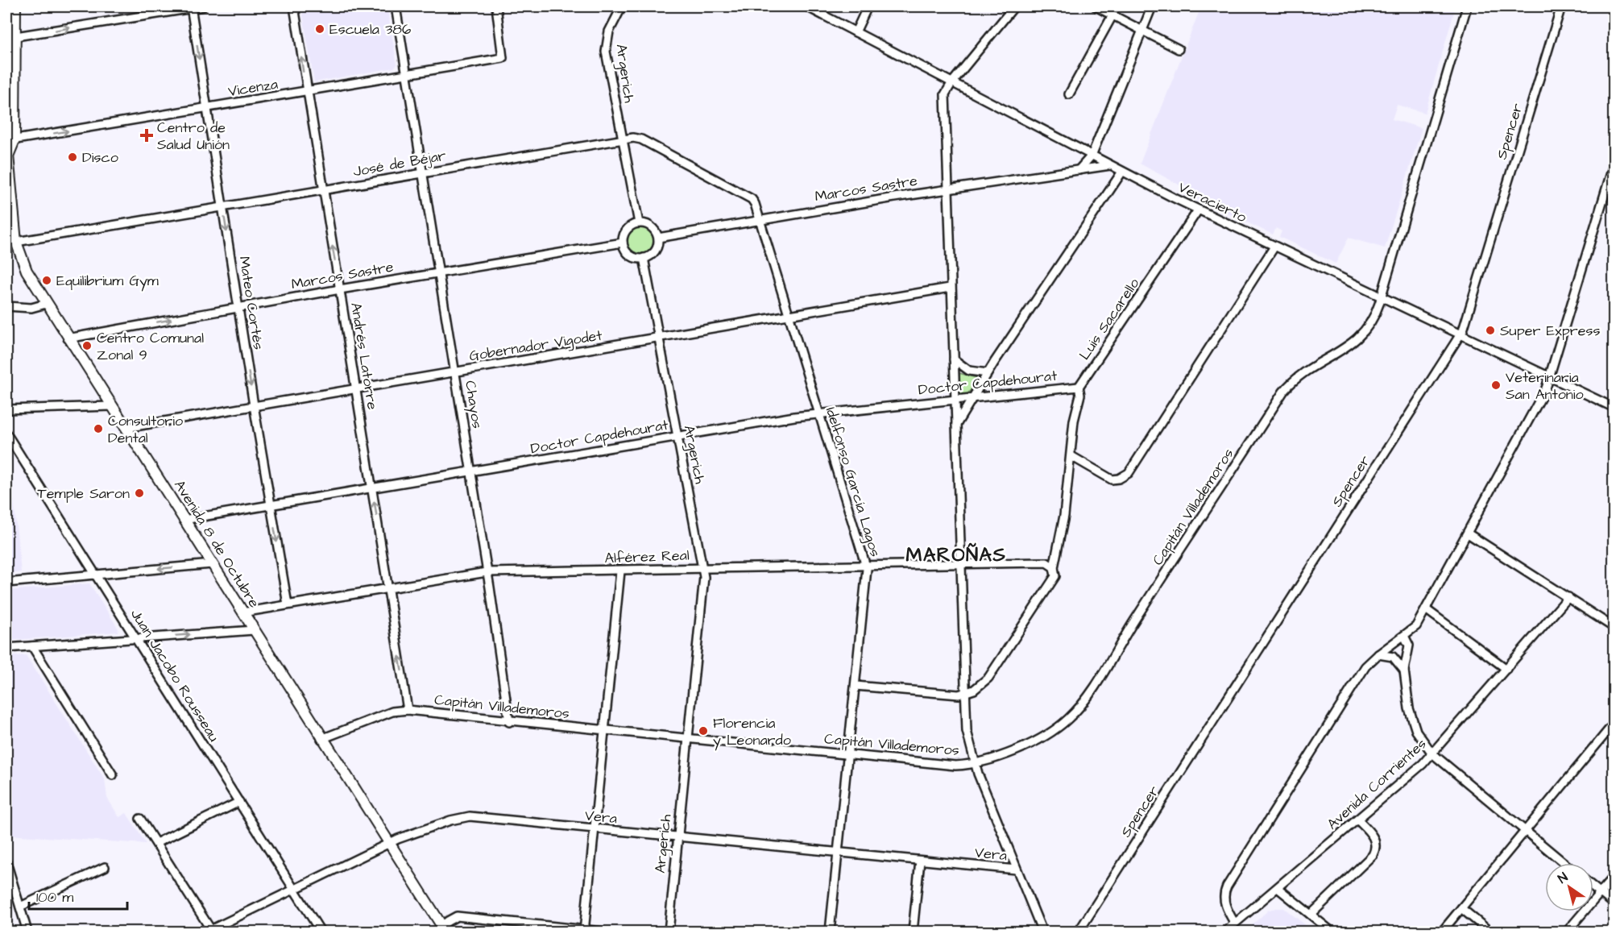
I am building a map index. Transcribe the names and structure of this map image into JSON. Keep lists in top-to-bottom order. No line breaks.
{"streets":{"main road":["Avenida 8 de Octubre"],"street":["Argerich","Vicenza","Spencer","José de Béjar","Marcos Sastre","Veracierto","Mateo Cortés","Luis Sacarello","Gobernador Vigodet","Andrés Latorre","Doctor Capdehourat","Chayos","Idelfonso García Lagos","Capitán Villademoros","Alférez Real","Juan Jacobo Rousseau","Avenida Corrientes","Vera"]},"crossings":[["Argerich","José de Béjar"],["Argerich","Marcos Sastre"],["Argerich","Gobernador Vigodet"],["Argerich","Doctor Capdehourat"],["Argerich","Capitán Villademoros"],["Argerich","Alférez Real"],["Argerich","Vera"],["Vicenza","Mateo Cortés"],["Vicenza","Andrés Latorre"],["Vicenza","Chayos"],["Vicenza","Avenida 8 de Octubre"],["Spencer","Veracierto"],["José de Béjar","Marcos Sastre"],["José de Béjar","Mateo Cortés"],["José de Béjar","Andrés Latorre"],["José de Béjar","Chayos"],["José de Béjar","Idelfonso García Lagos"],["José de Béjar","Avenida 8 de Octubre"],["Marcos Sastre","Veracierto"],["Marcos Sastre","Mateo Cortés"],["Marcos Sastre","Andrés Latorre"],["Marcos Sastre","Chayos"],["Marcos Sastre","Idelfonso García Lagos"],["Marcos Sastre","Avenida 8 de Octubre"],["Veracierto","Luis Sacarello"],["Veracierto","Capitán Villademoros"],["Mateo Cortés","Gobernador Vigodet"],["Mateo Cortés","Doctor Capdehourat"],["Mateo Cortés","Alférez Real"],["Luis Sacarello","Doctor Capdehourat"],["Luis Sacarello","Alférez Real"],["Gobernador Vigodet","Andrés Latorre"],["Gobernador Vigodet","Chayos"],["Gobernador Vigodet","Idelfonso García Lagos"],["Gobernador Vigodet","Avenida 8 de Octubre"],["Andrés Latorre","Doctor Capdehourat"],["Andrés Latorre","Capitán Villademoros"],["Andrés Latorre","Alférez Real"],["Doctor Capdehourat","Chayos"],["Doctor Capdehourat","Idelfonso García Lagos"],["Doctor Capdehourat","Avenida 8 de Octubre"],["Chayos","Capitán Villademoros"],["Chayos","Alférez Real"],["Idelfonso García Lagos","Capitán Villademoros"],["Idelfonso García Lagos","Alférez Real"],["Idelfonso García Lagos","Vera"],["Capitán Villademoros","Avenida 8 de Octubre"],["Avenida 8 de Octubre","Alférez Real"],["Avenida 8 de Octubre","Vera"],["Juan Jacobo Rousseau","Vera"]],"one_way":["Vicenza","Mateo Cortés","Andrés Latorre"],"districts":["MAROÑAS"],"places":{"other":["Escuela 386","Disco","Equilibrium Gym","Super Express","Centro Comunal Zonal 9","Veterinaria San Antonio","Consultorio Dental","Temple Saron","Florencia y Leonardo"],"health":["Centro de Salud Unión"]},"scale_bar":"100 m","north":"top left"}
